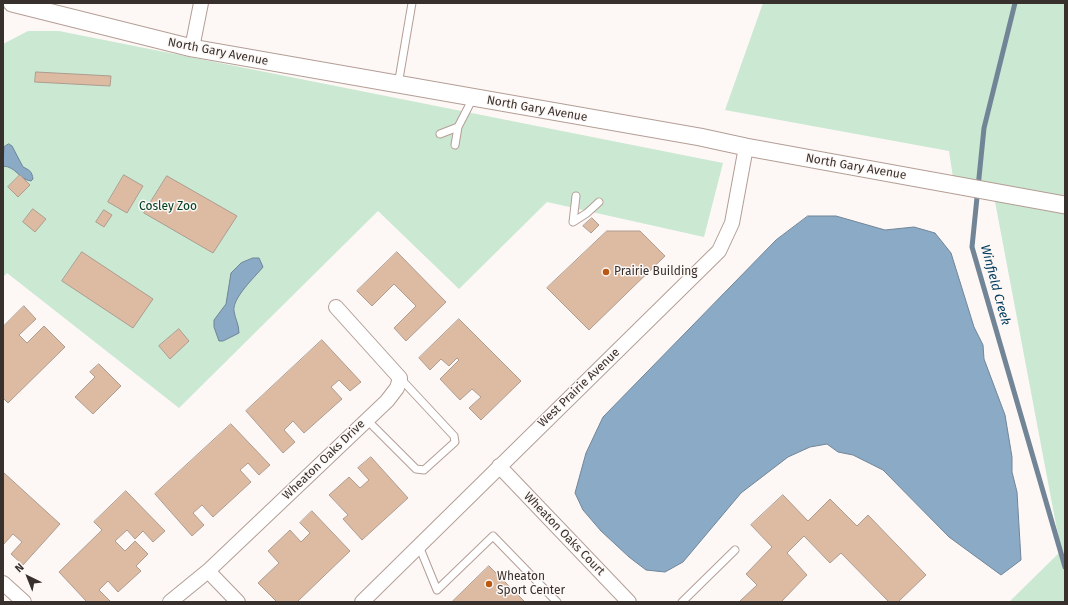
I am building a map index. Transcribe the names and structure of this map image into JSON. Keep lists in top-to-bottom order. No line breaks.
{"streets":{"street":["North Gary Avenue","West Prairie Avenue","Wheaton Oaks Drive","Wheaton Oaks Court"]},"crossings":[["North Gary Avenue","West Prairie Avenue"],["West Prairie Avenue","Wheaton Oaks Court"]],"water":["Winfield Creek"],"parks":["Cosley Zoo"],"places":["Prairie Building","Wheaton Sport Center"],"north":"top left"}
